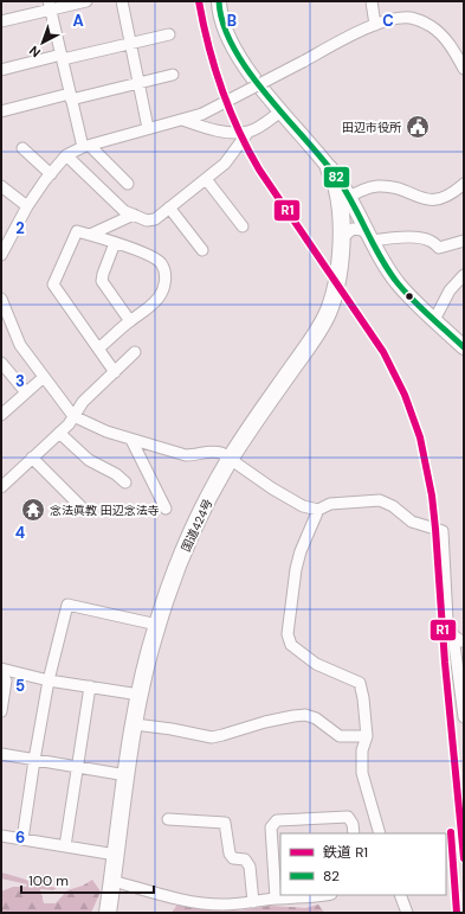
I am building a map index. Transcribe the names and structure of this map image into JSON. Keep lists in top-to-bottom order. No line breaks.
{"streets":{"highway":["国道424号"]},"places":{"public building":["田辺市役所"],"temple":["念法眞教 田辺念法寺"]},"lines":["rail line R1","transit line 82"],"legend":["鉄道 R1","82"],"scale_bar":"100 m","north":"bottom left","grid":{"columns":["A","B","C"],"rows":["2","3","4","5","6"]}}
